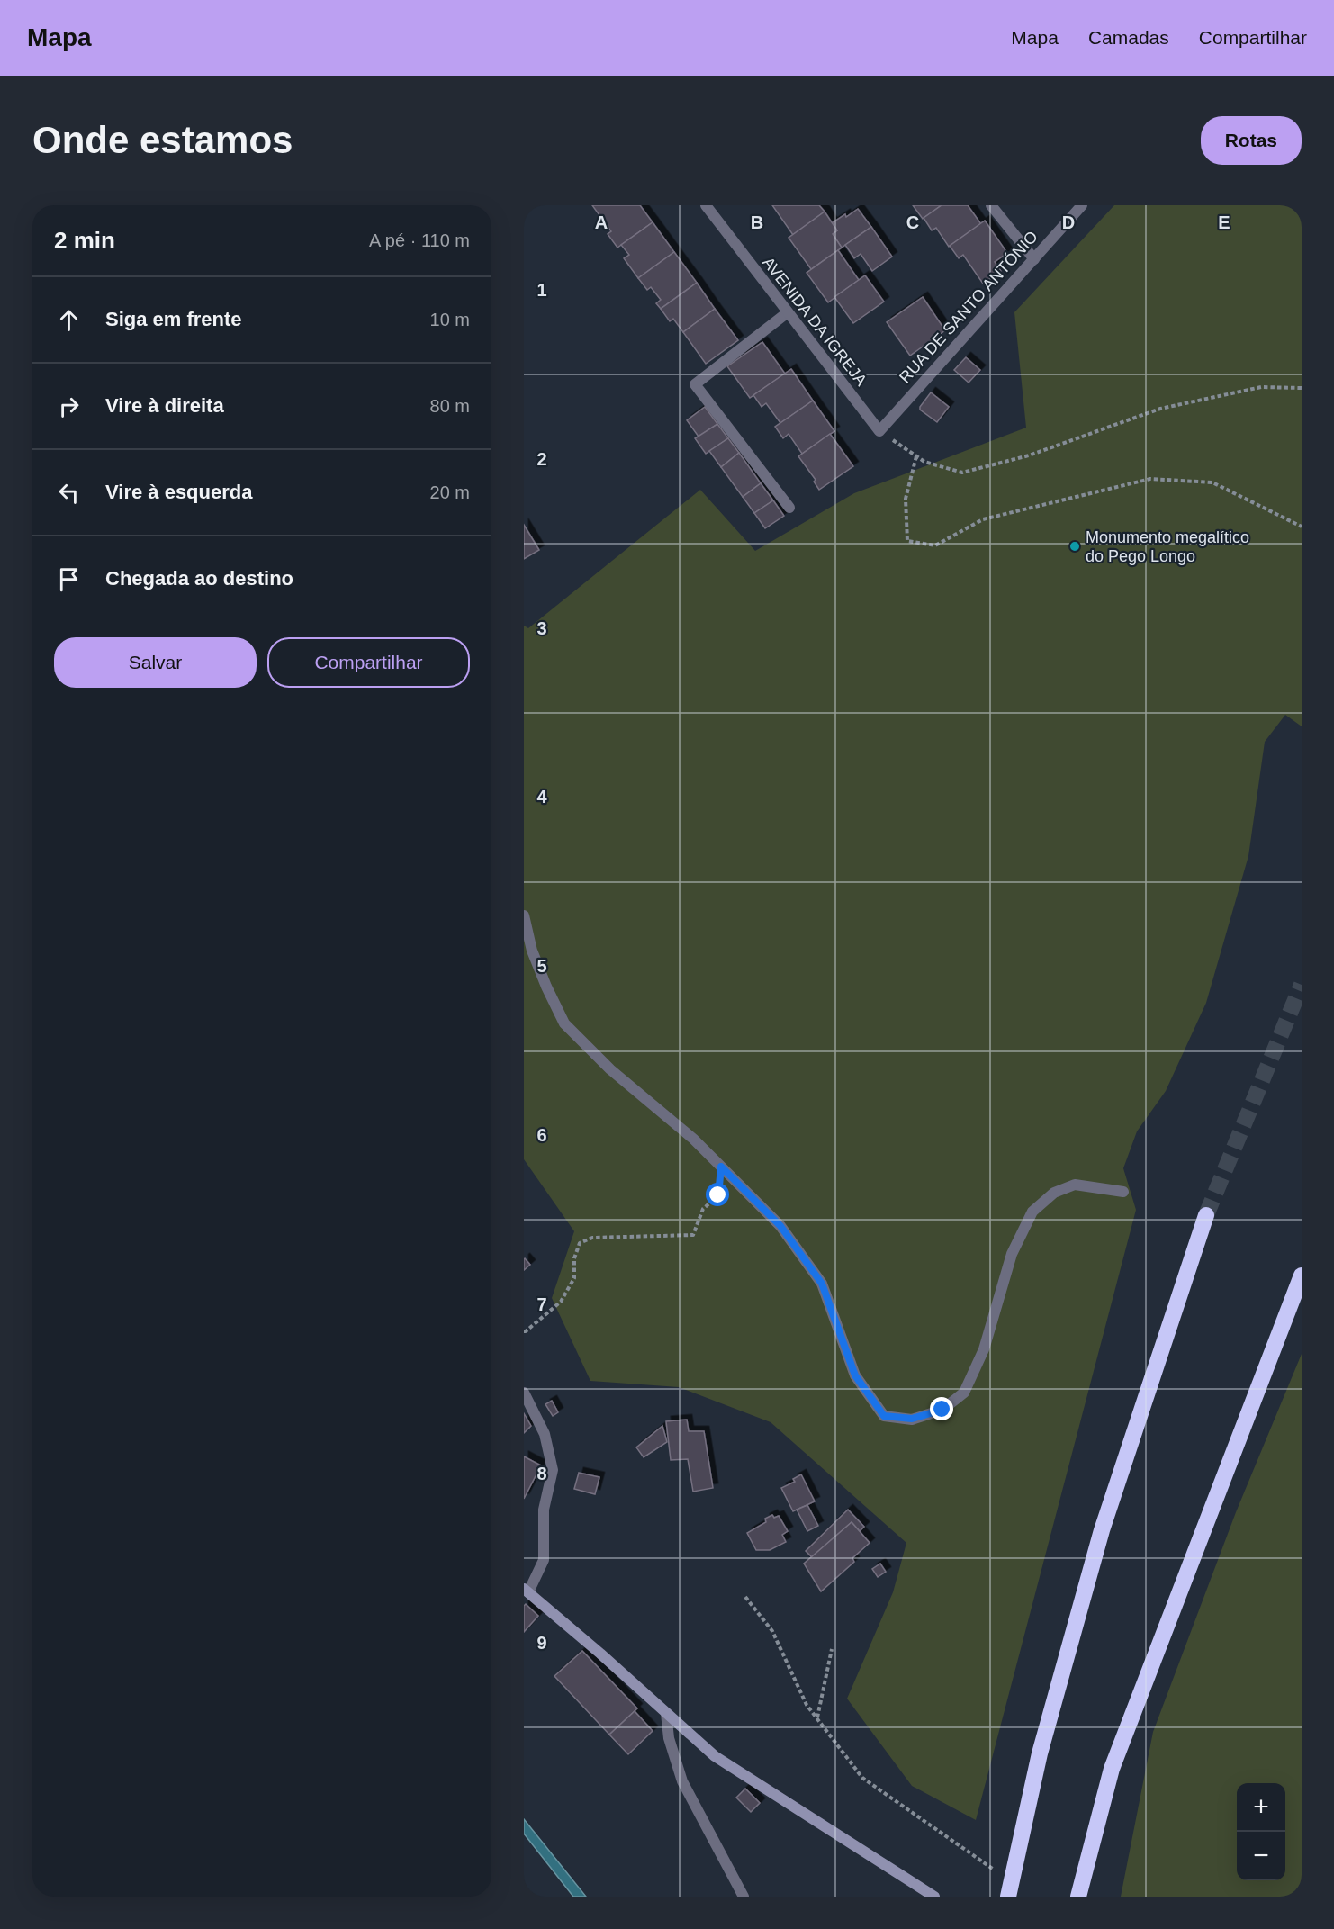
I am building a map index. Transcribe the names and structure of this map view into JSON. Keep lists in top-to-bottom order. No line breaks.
{"streets":{"street":["RUA DE SANTO ANTÓNIO","AVENIDA DA IGREJA"]},"crossings":[["RUA DE SANTO ANTÓNIO","AVENIDA DA IGREJA"]],"places":["Monumento megalítico do Pego Longo"],"page":{"header":"Mapa","nav":["Mapa","Camadas","Compartilhar"],"buttons":["Rotas",["Salvar","Compartilhar"]],"title":"Onde estamos","heading":["2 min","A pé · 110 m"],"list":[["Siga em frente","10 m"],["Vire à direita","80 m"],["Vire à esquerda","20 m"],"Chegada ao destino"],"map_buttons":["+","−"]},"grid":{"columns":["A","B","C","D","E"],"rows":["1","2","3","4","5","6","7","8","9"]}}
